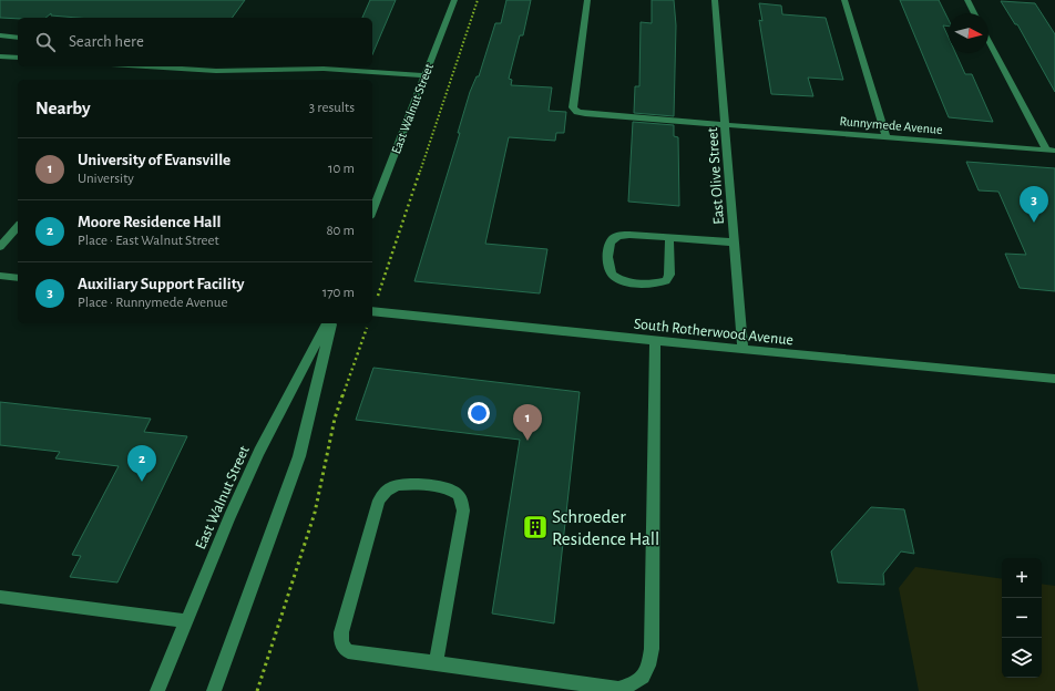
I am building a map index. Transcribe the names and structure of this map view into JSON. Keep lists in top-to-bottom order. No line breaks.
{"streets":{"street":["East Walnut Street","Runnymede Avenue","East Olive Street","South Rotherwood Avenue"]},"crossings":[["Runnymede Avenue","East Olive Street"],["East Olive Street","South Rotherwood Avenue"]],"places":{"building":["Schroeder Residence Hall"]},"north":"right","page":{"search":"Search here","heading":["Nearby","3 results"],"list":[{"mark":"1","name":"University of Evansville","note":"University","value":"10 m"},{"mark":"2","name":"Moore Residence Hall","note":"Place · East Walnut Street","value":"80 m"},{"mark":"3","name":"Auxiliary Support Facility","note":"Place · Runnymede Avenue","value":"170 m"}],"pins":["3","1","2"],"map_buttons":["+","−"]}}
